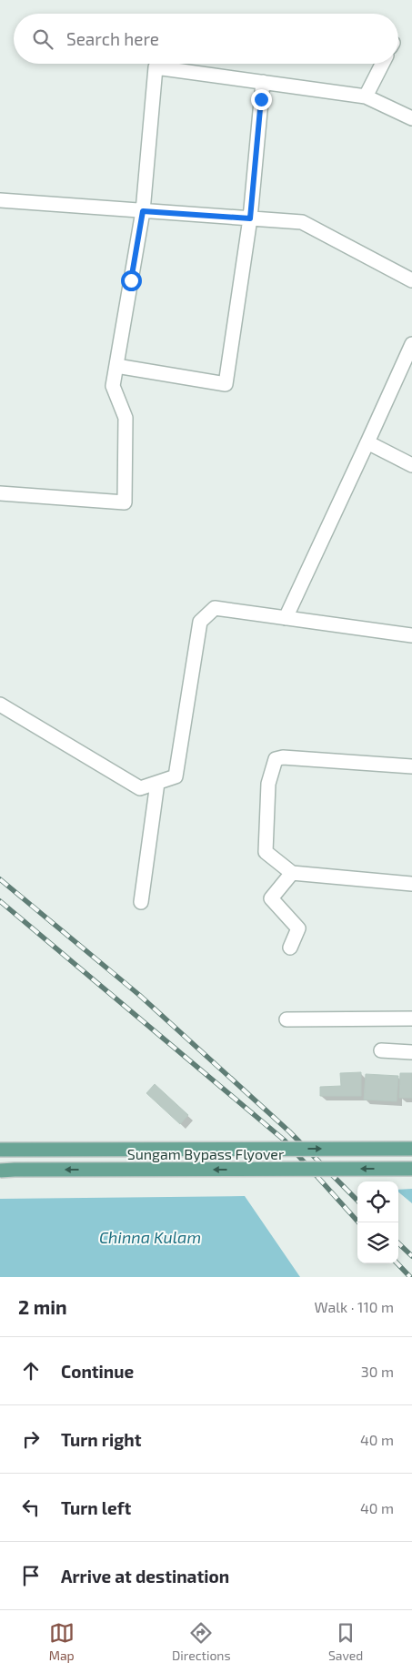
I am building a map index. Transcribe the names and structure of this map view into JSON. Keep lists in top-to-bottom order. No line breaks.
{"streets":{"main road":["Sungam Bypass Flyover"]},"water":["Chinna Kulam"],"page":{"search":"Search here","heading":["2 min","Walk · 110 m"],"list":[["Continue","30 m"],["Turn right","40 m"],["Turn left","40 m"],"Arrive at destination"],"nav":["Map","Directions","Saved"]}}
